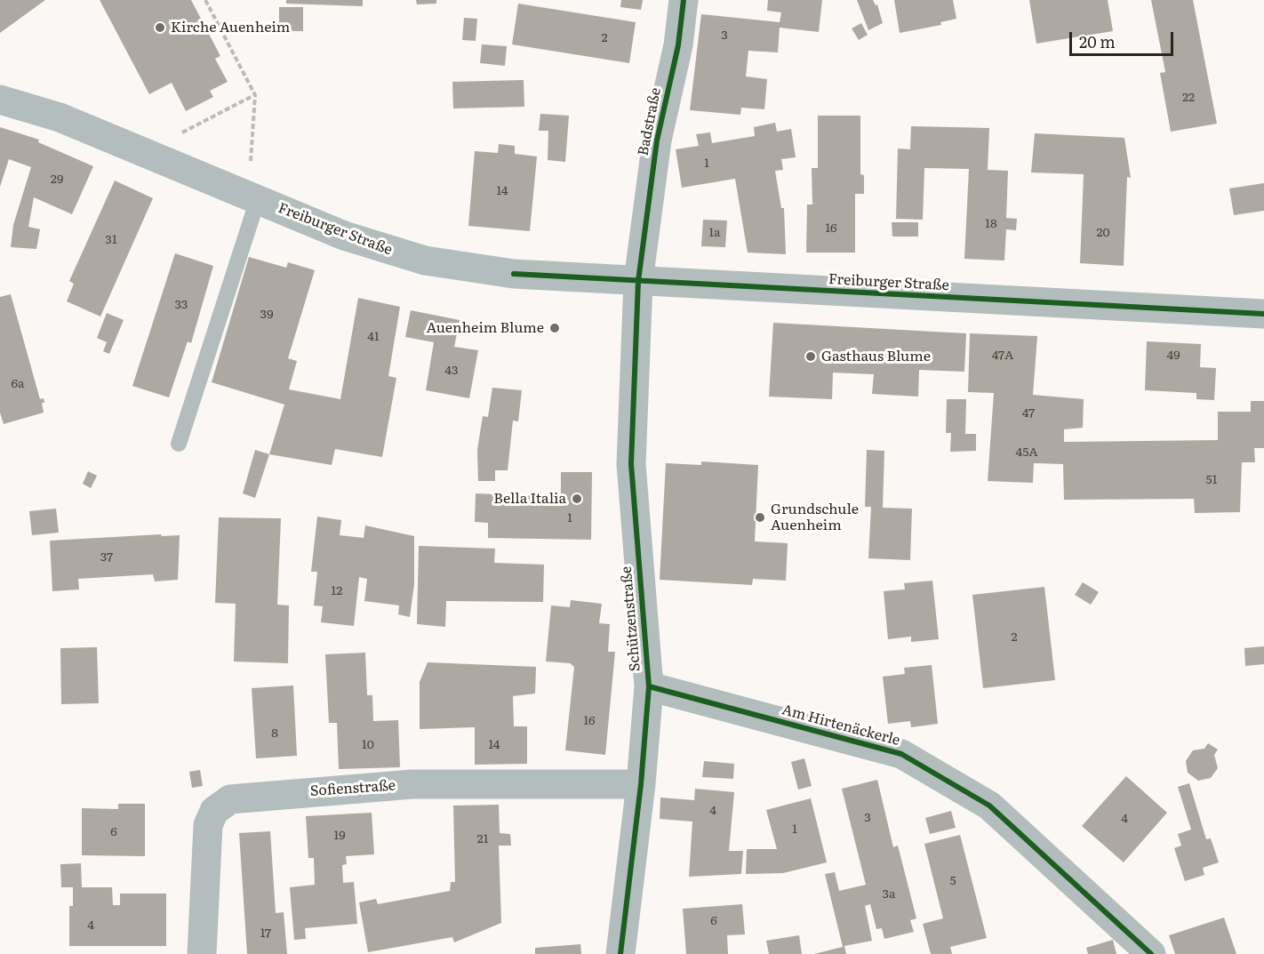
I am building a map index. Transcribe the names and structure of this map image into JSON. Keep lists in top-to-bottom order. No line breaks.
{"streets":{"street":["Badstraße","Freiburger Straße","Schützenstraße","Am Hirtenäckerle","Sofienstraße"]},"crossings":[["Badstraße","Freiburger Straße"],["Badstraße","Schützenstraße"],["Freiburger Straße","Schützenstraße"],["Schützenstraße","Am Hirtenäckerle"],["Schützenstraße","Sofienstraße"]],"places":["Kirche Auenheim","Auenheim Blume","Gasthaus Blume","Bella Italia","Grundschule Auenheim"],"house_numbers":["3","2","22","1","29","14","18","16","1a","20","31","33","39","41","47A","49","43","6a","47","45A","51","1","37","12","2","16","8","10","14","4","3","4","1","6","19","21","5","3a","6","4","17"],"scale_bar":"20 m"}
